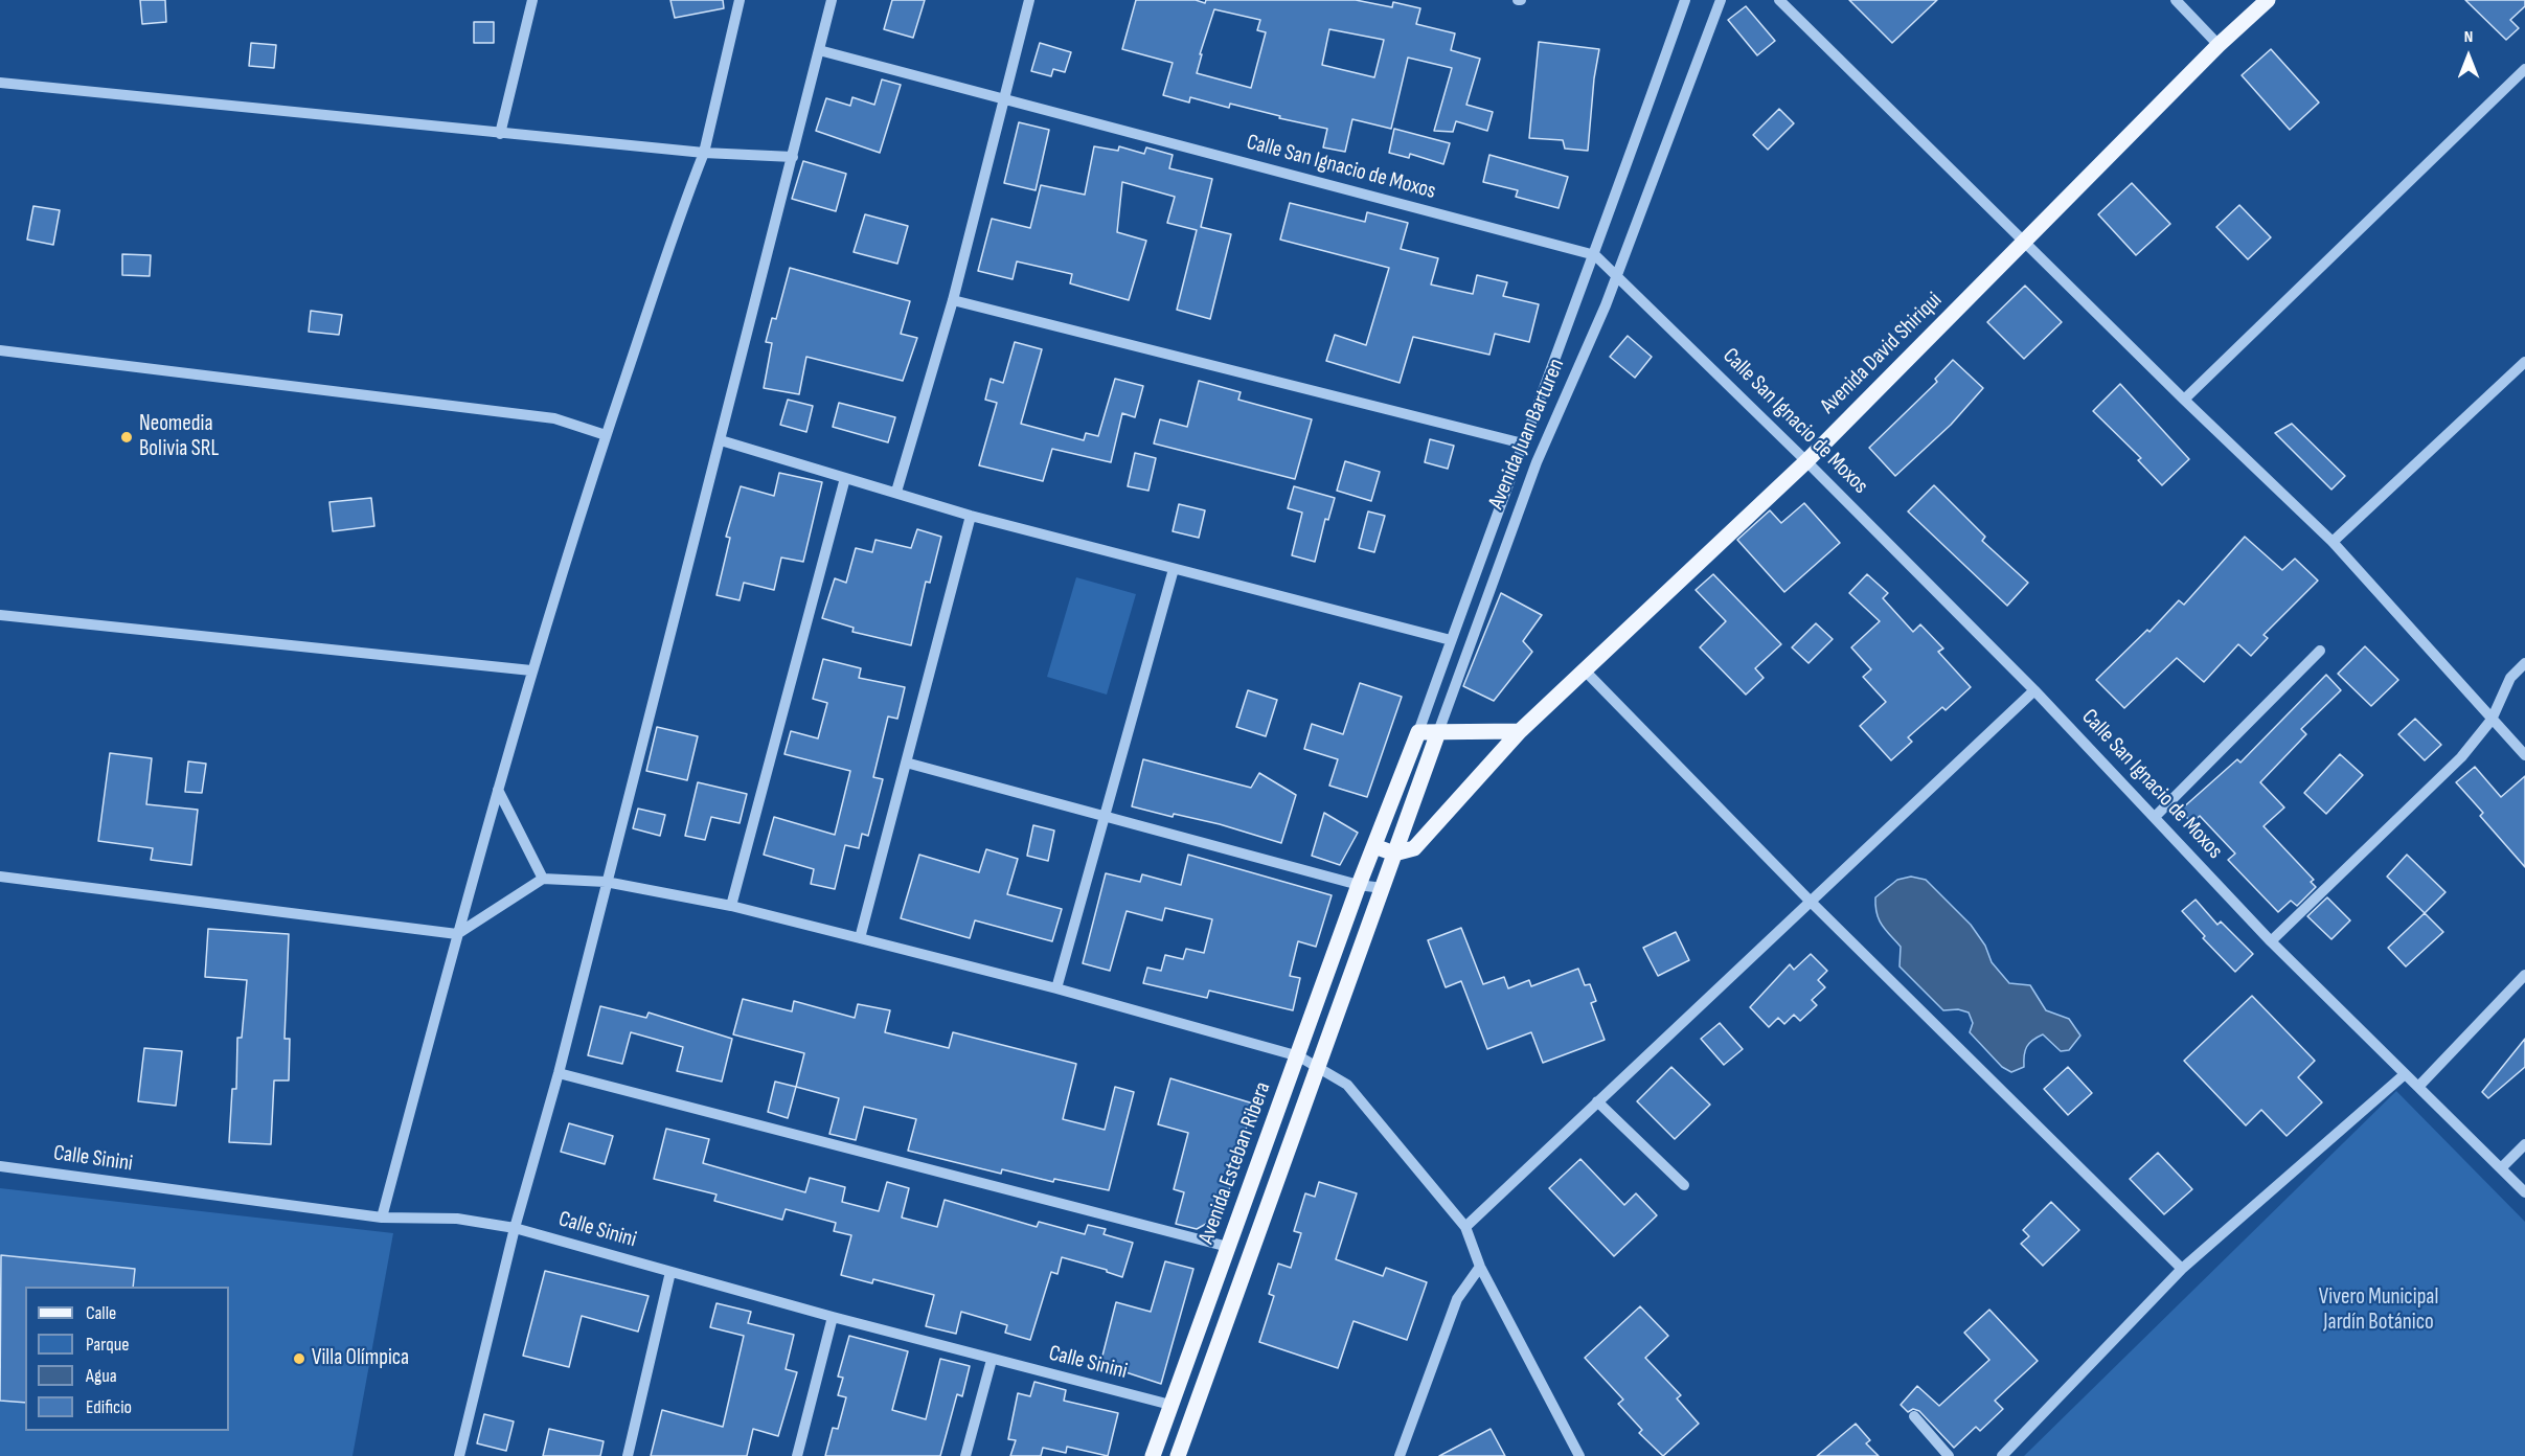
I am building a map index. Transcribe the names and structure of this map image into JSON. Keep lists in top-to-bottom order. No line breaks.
{"streets":{"main road":["Avenida David Shiriqui","Avenida Juan Barturen","Avenida Esteban Ribera"],"street":["Calle San Ignacio de Moxos","Calle Sinini"]},"crossings":[["Calle San Ignacio de Moxos","Avenida David Shiriqui"],["Calle San Ignacio de Moxos","Avenida Juan Barturen"],["Avenida David Shiriqui","Avenida Juan Barturen"],["Avenida Juan Barturen","Avenida Esteban Ribera"],["Calle Sinini","Avenida Esteban Ribera"]],"parks":["Vivero Municipal Jardín Botánico"],"places":["Neomedia Bolivia SRL","Villa Olímpica"],"legend":["Calle","Parque","Agua","Edificio"],"north":"top"}
